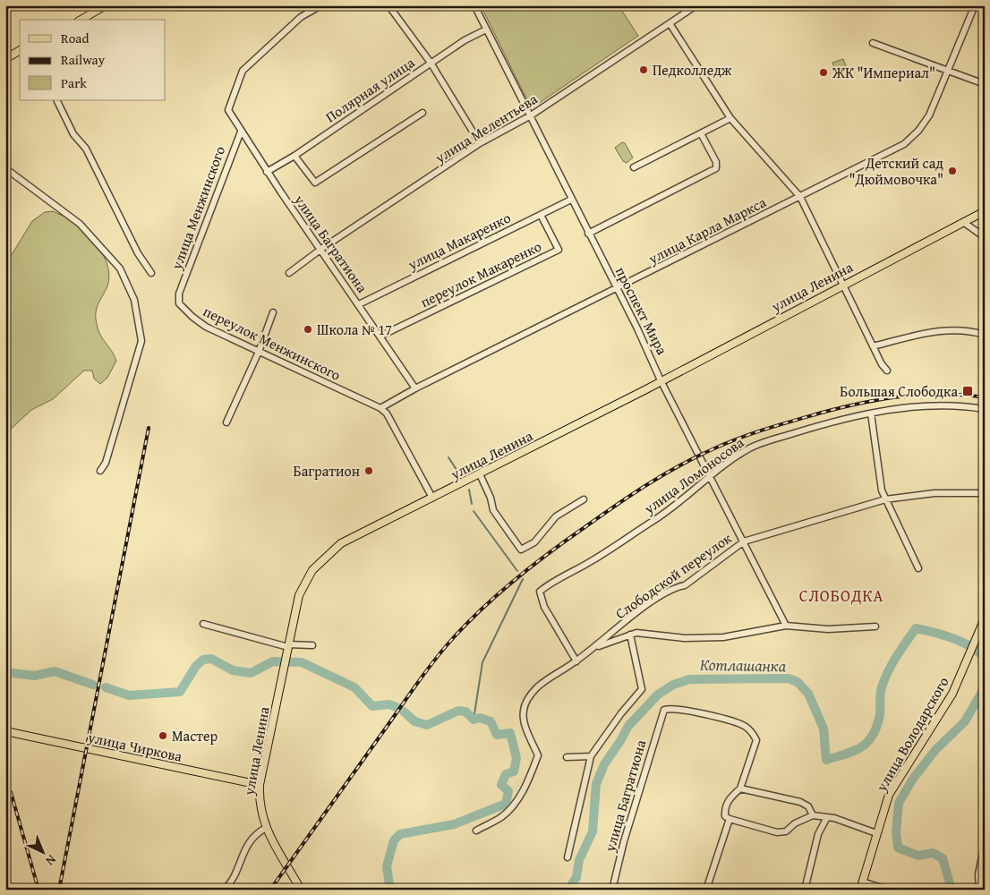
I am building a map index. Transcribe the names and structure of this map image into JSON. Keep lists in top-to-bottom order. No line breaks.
{"streets":{"main road":["улица Ленина","улица Володарского","улица Чиркова"],"street":["Полярная улица","улица Мелентьева","улица Менжинского","улица Карла Маркса","улица Макаренко","улица Багратиона","переулок Макаренко","проспект Мира","переулок Менжинского","улица Ломоносова","Слободской переулок"]},"crossings":[["Полярная улица","улица Багратиона"],["Полярная улица","проспект Мира"],["улица Мелентьева","улица Багратиона"],["улица Мелентьева","проспект Мира"],["улица Менжинского","улица Багратиона"],["улица Менжинского","переулок Менжинского"],["улица Карла Маркса","улица Багратиона"],["улица Карла Маркса","проспект Мира"],["улица Карла Маркса","переулок Менжинского"],["улица Макаренко","улица Багратиона"],["улица Макаренко","переулок Макаренко"],["улица Макаренко","проспект Мира"],["улица Багратиона","переулок Макаренко"],["улица Ленина","проспект Мира"],["улица Ленина","улица Чиркова"],["проспект Мира","улица Ломоносова"],["проспект Мира","Слободской переулок"],["улица Ломоносова","Слободской переулок"]],"districts":["СЛОБОДКА"],"water":["Котлашанка"],"places":{"other":["Педколледж","ЖК \"Империал\"","Детский сад \"Дюймовочка\"","Школа № 17","Багратион","Мастер"],"transit":["Большая Слободка"]},"legend":["Road","Railway","Park"],"north":"bottom right"}
